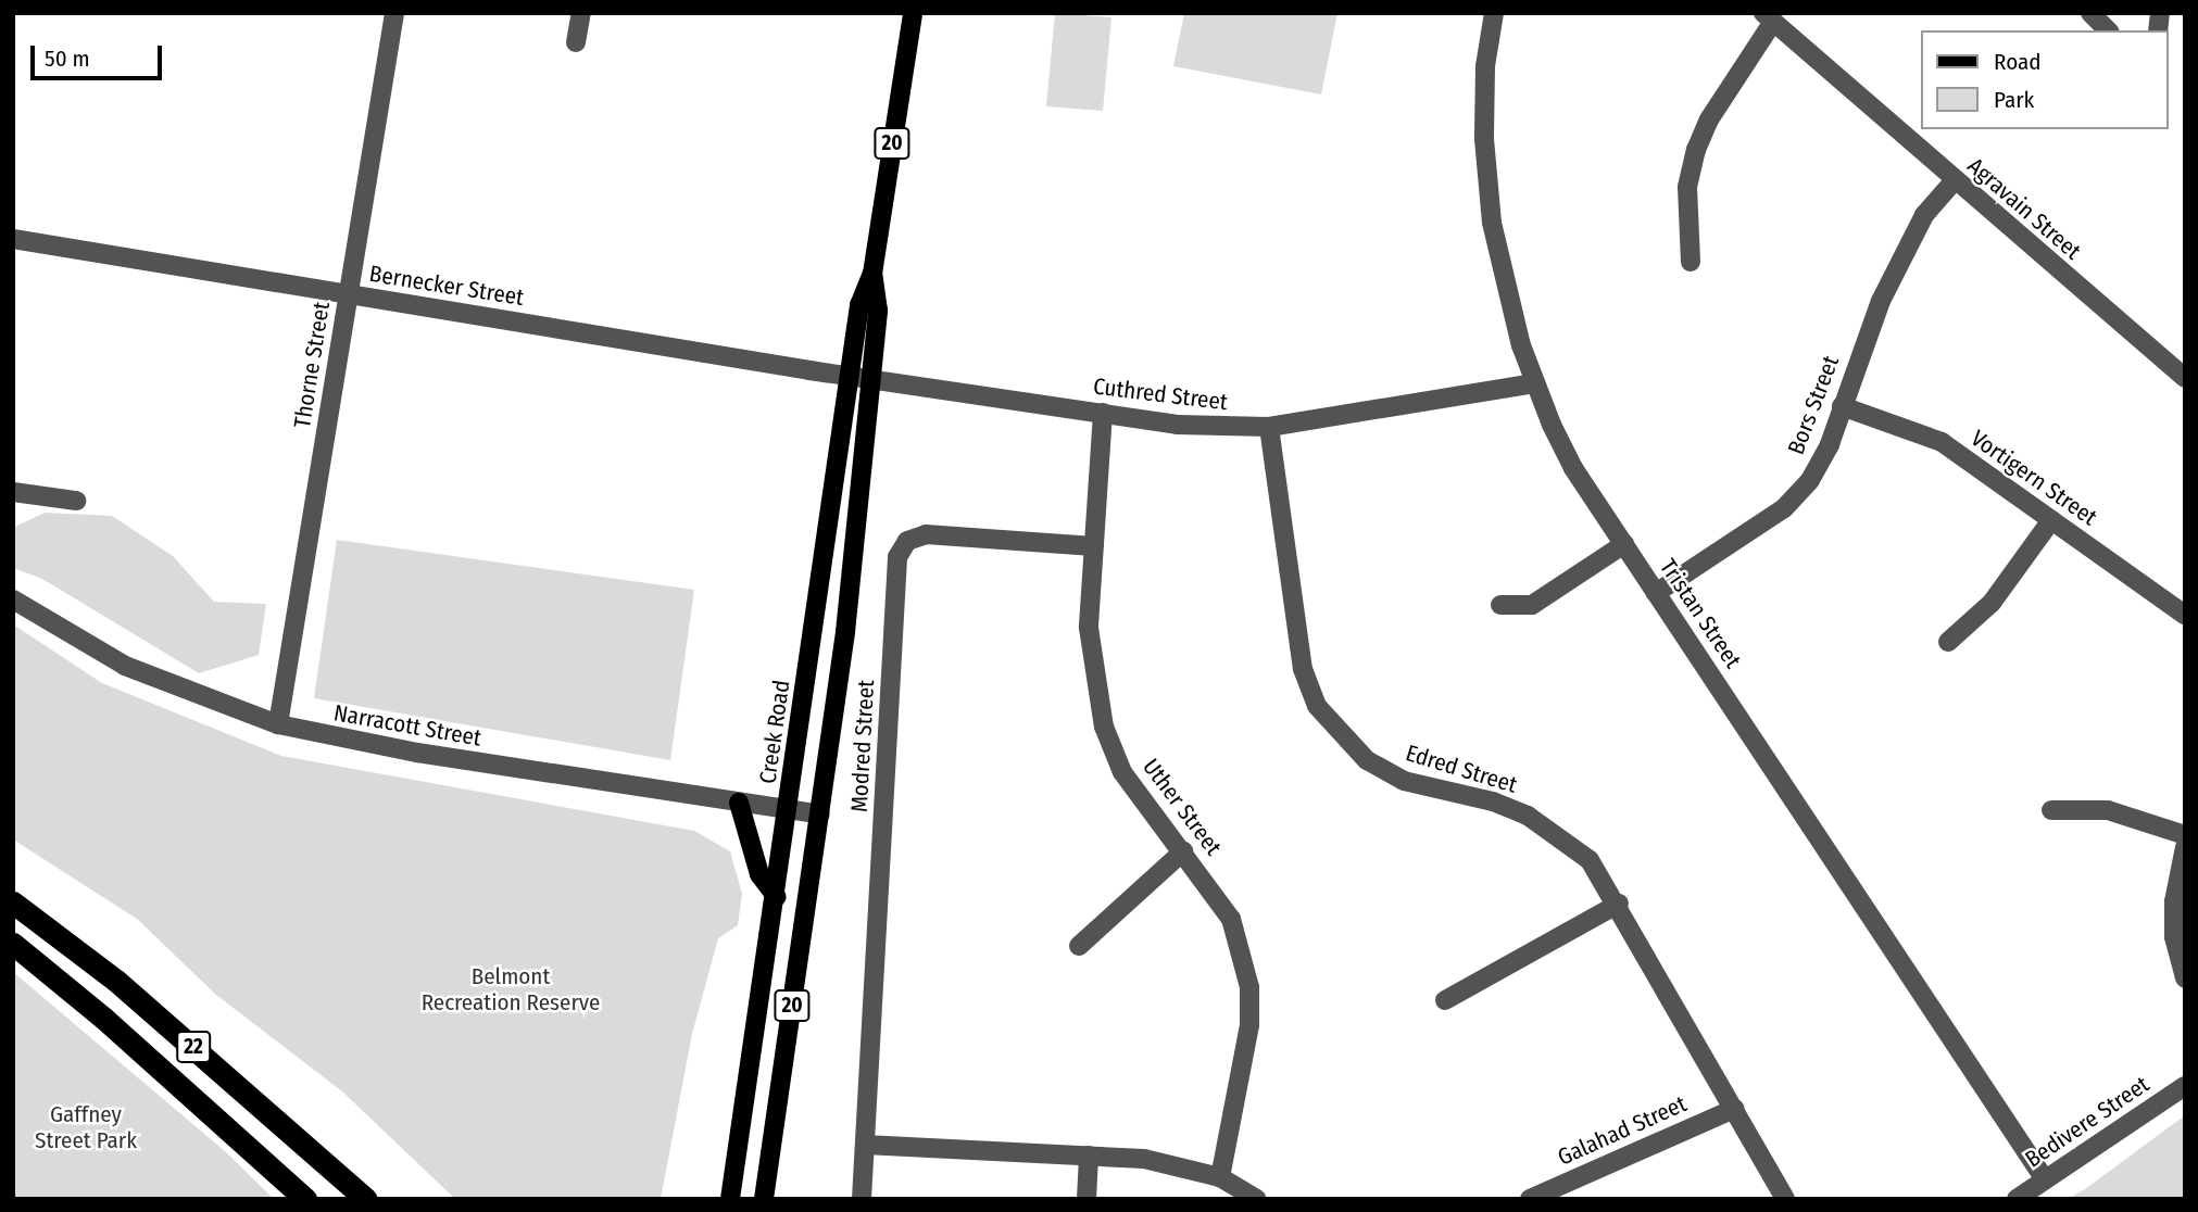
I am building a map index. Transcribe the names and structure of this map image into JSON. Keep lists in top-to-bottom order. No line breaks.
{"streets":{"highway":["22"],"main road":["20","Creek Road"],"street":["Agravain Street","Bernecker Street","Thorne Street","Cuthred Street","Bors Street","Vortigern Street","Tristan Street","Narracott Street","Modred Street","Edred Street","Uther Street","Bedivere Street","Galahad Street"]},"crossings":[["Agravain Street","Bors Street"],["Bernecker Street","Thorne Street"],["Bernecker Street","Cuthred Street"],["Bernecker Street","Creek Road"],["Thorne Street","Narracott Street"],["Cuthred Street","Tristan Street"],["Cuthred Street","Creek Road"],["Cuthred Street","Edred Street"],["Cuthred Street","Uther Street"],["Bors Street","Vortigern Street"],["Bors Street","Tristan Street"],["Tristan Street","Bedivere Street"],["Narracott Street","Creek Road"],["Modred Street","Uther Street"],["Edred Street","Galahad Street"]],"parks":["Belmont Recreation Reserve","Gaffney Street Park"],"legend":["Road","Park"],"scale_bar":"50 m"}
